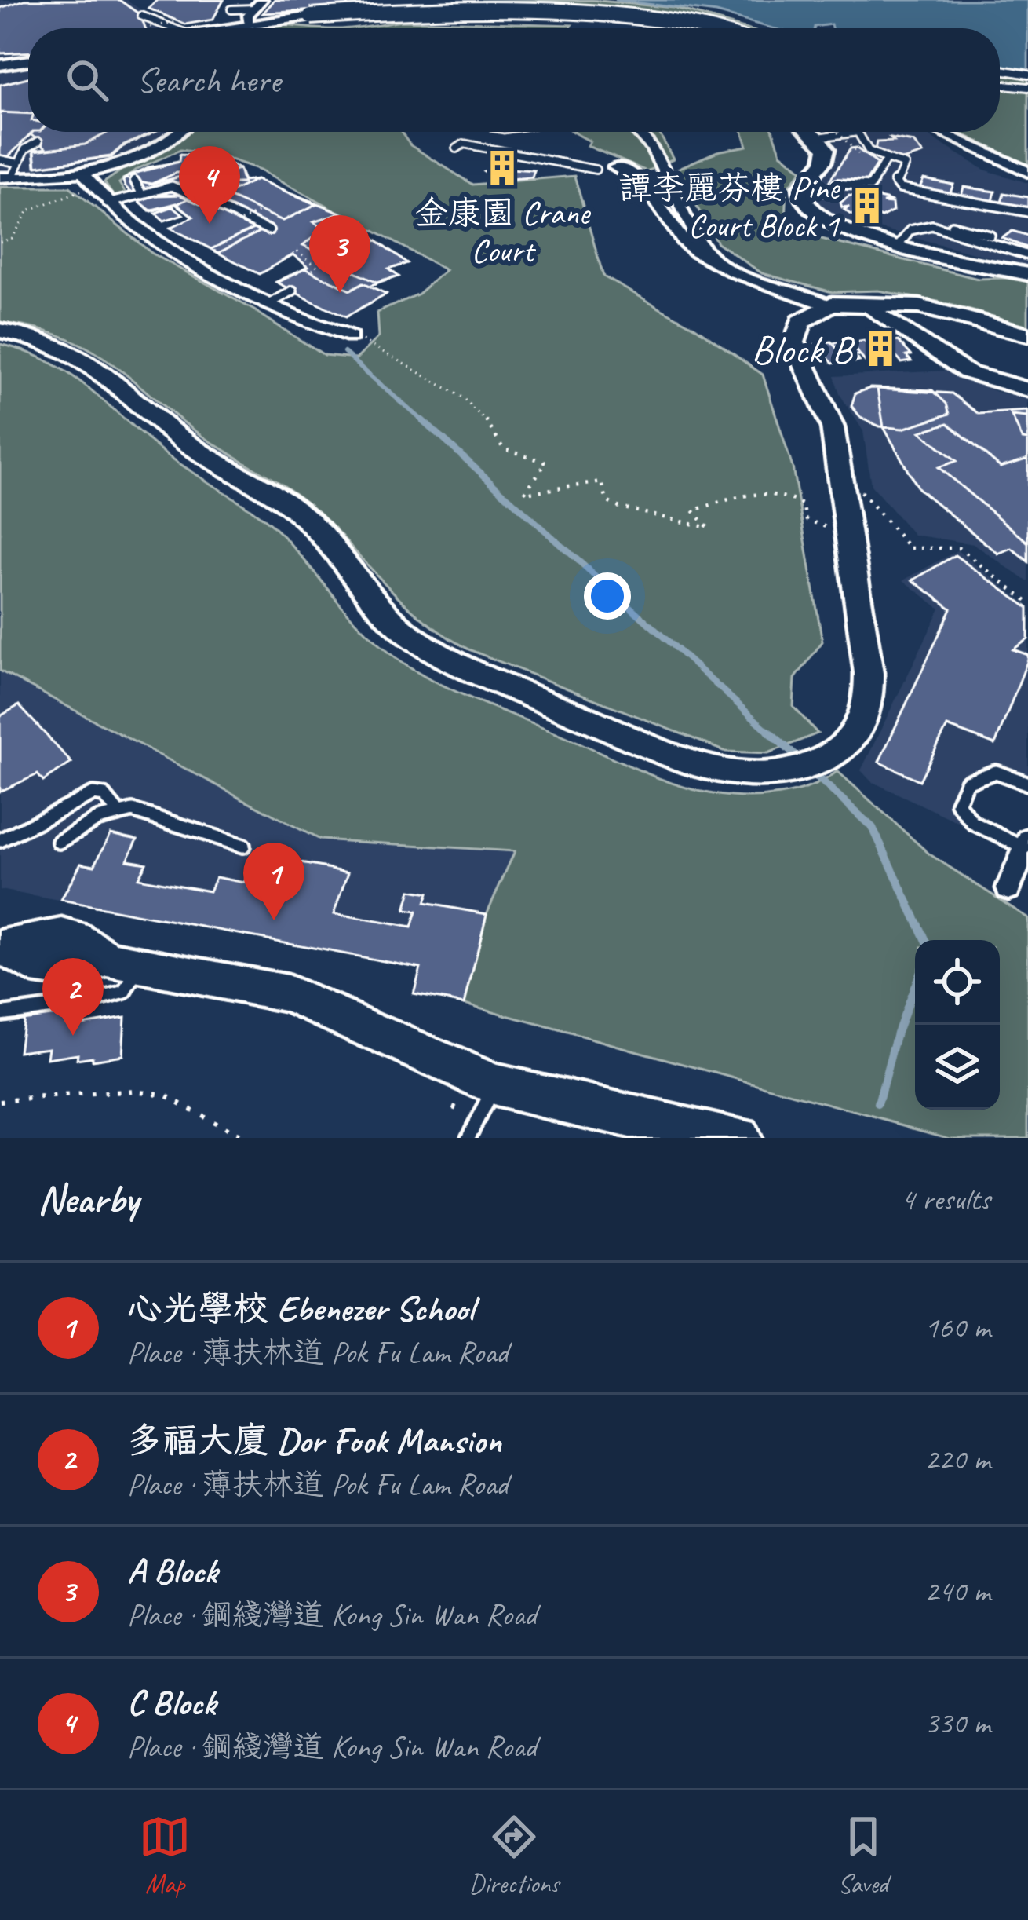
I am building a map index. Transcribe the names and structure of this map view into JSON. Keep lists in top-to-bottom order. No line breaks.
{"places":{"building":["金康園 Crane Court","譚李麗芬樓 Pine Court Block 1","Block B"]},"page":{"search":"Search here","pins":["4","3","1","2"],"heading":["Nearby","4 results"],"list":[{"mark":"1","name":"心光學校 Ebenezer School","note":"Place · 薄扶林道 Pok Fu Lam Road","value":"160 m"},{"mark":"2","name":"多福大廈 Dor Fook Mansion","note":"Place · 薄扶林道 Pok Fu Lam Road","value":"220 m"},{"mark":"3","name":"A Block","note":"Place · 鋼綫灣道 Kong Sin Wan Road","value":"240 m"},{"mark":"4","name":"C Block","note":"Place · 鋼綫灣道 Kong Sin Wan Road","value":"330 m"}],"nav":["Map","Directions","Saved"]}}
